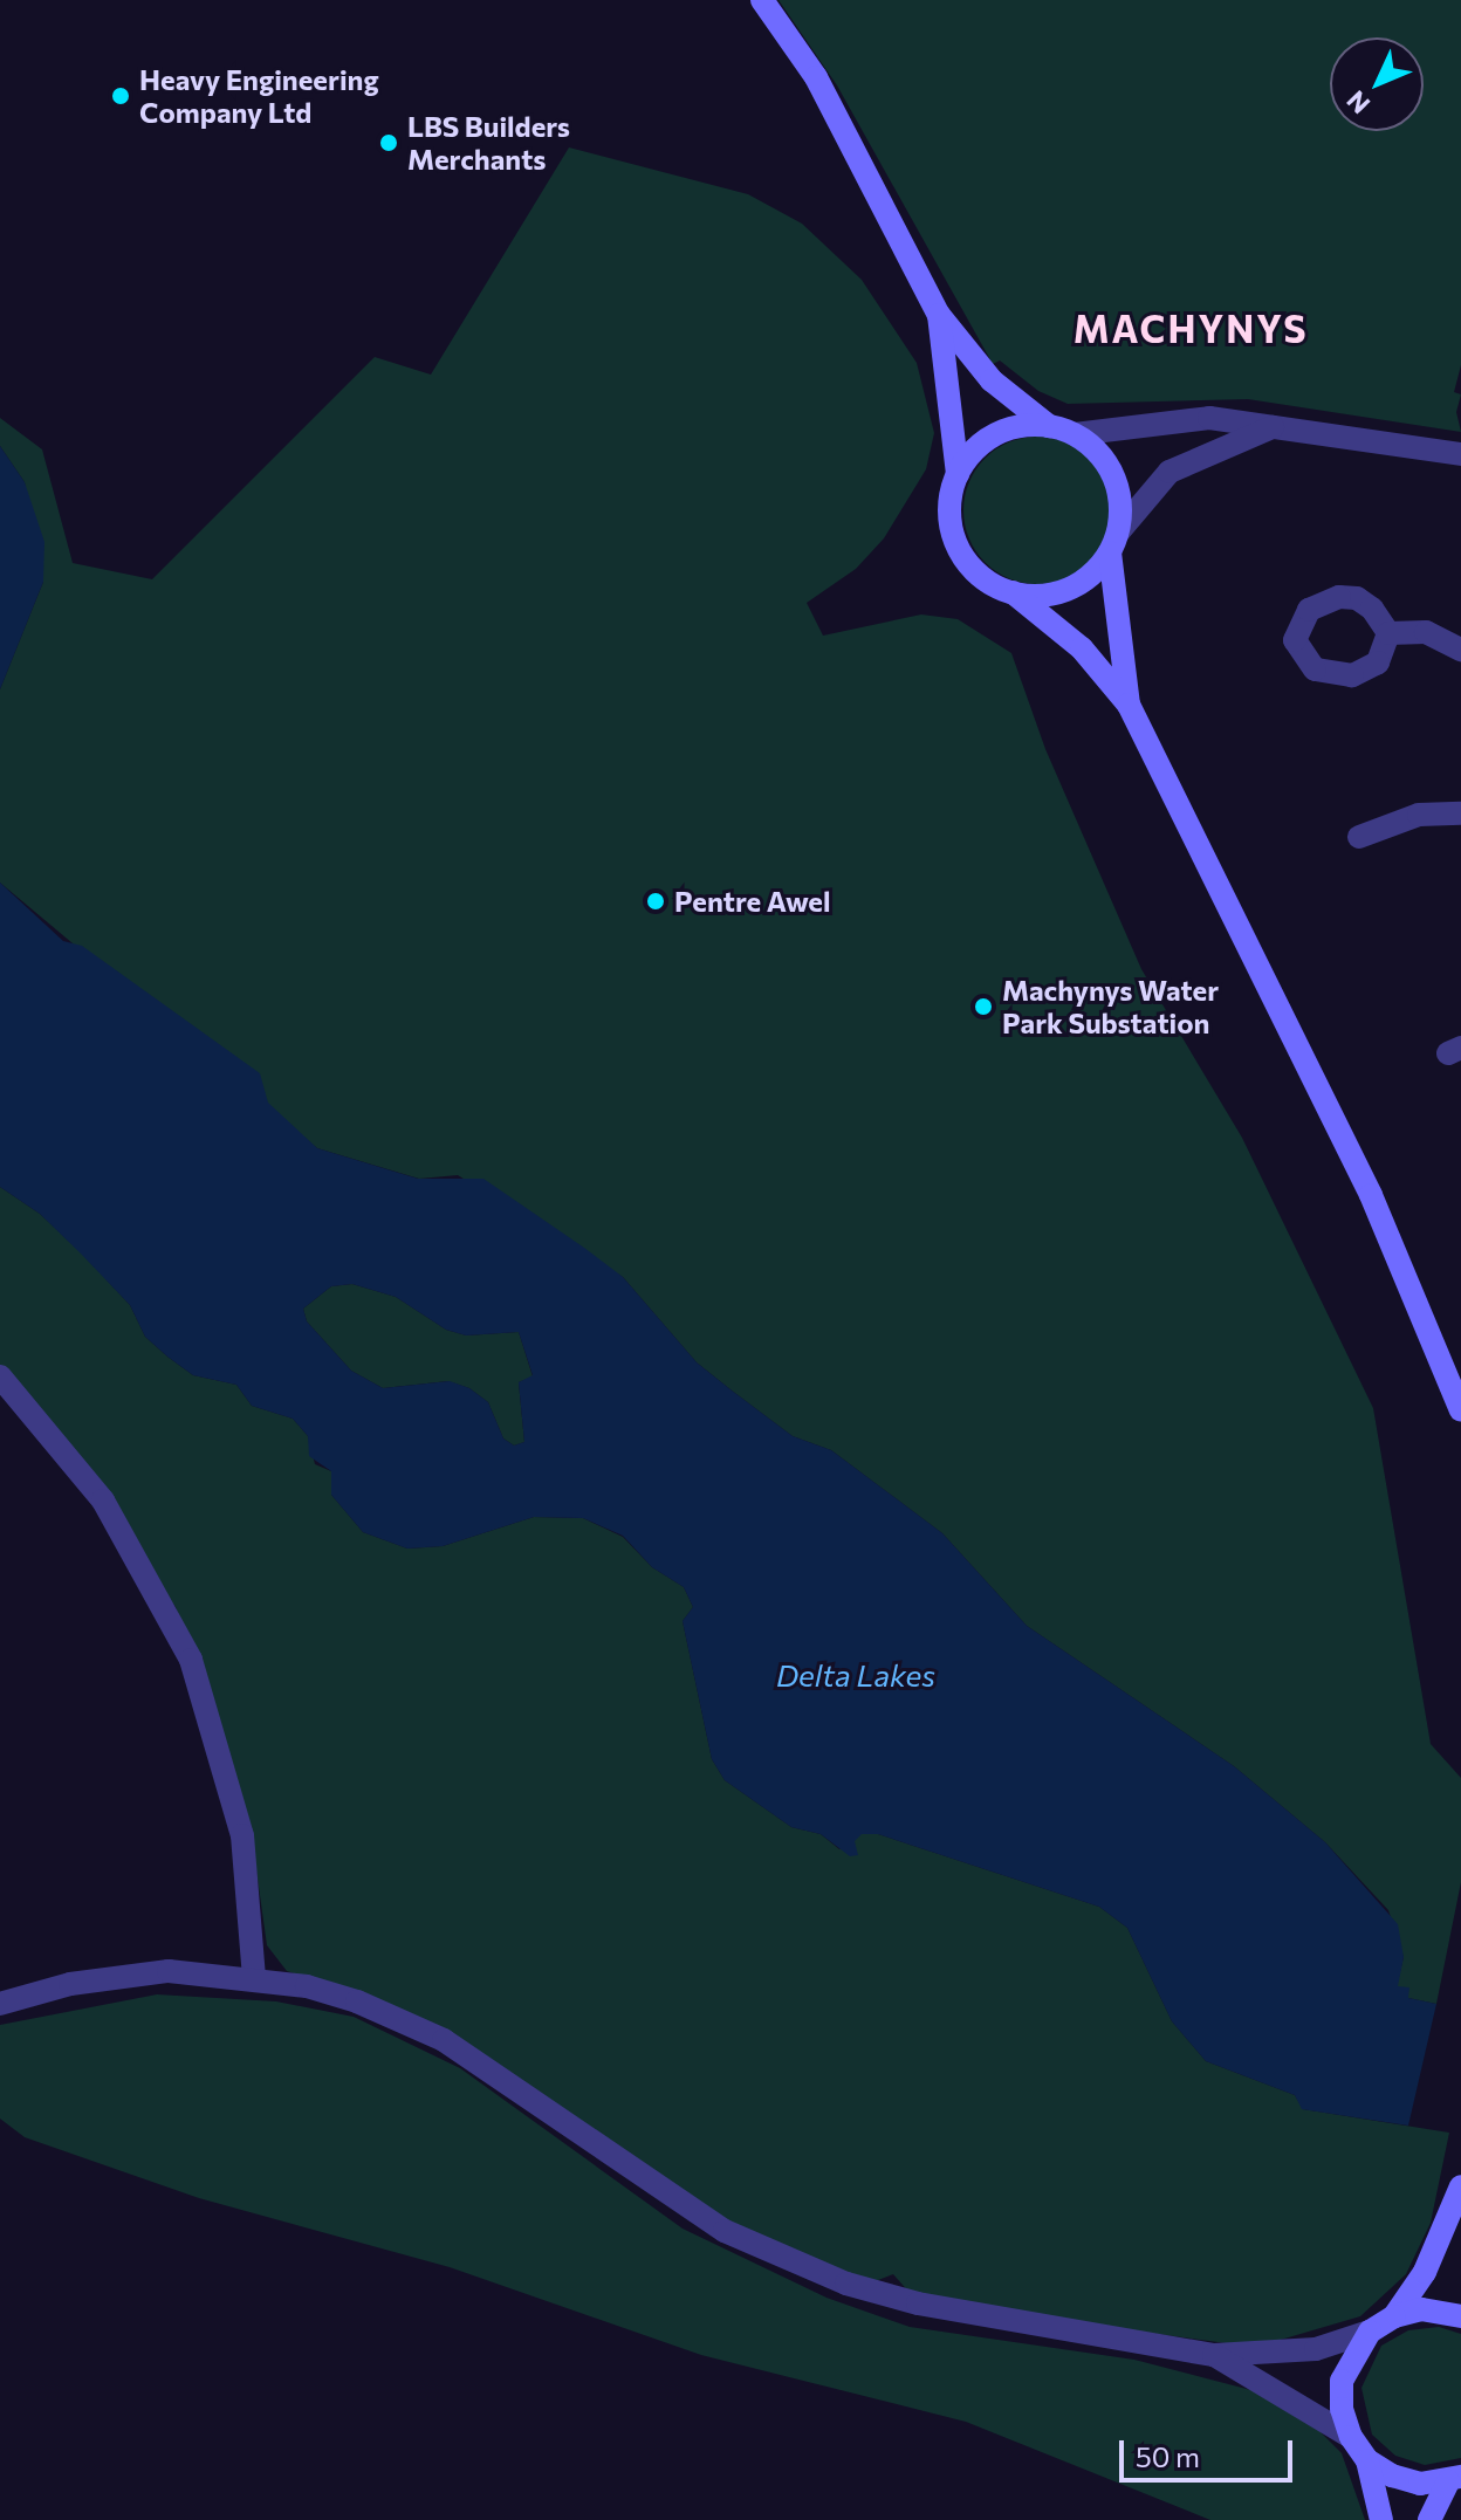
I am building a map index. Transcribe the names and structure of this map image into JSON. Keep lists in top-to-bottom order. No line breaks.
{"districts":["MACHYNYS"],"water":["Delta Lakes"],"places":["Heavy Engineering Company Ltd","LBS Builders Merchants","Pentre Awel","Machynys Water Park Substation"],"scale_bar":"50 m","north":"bottom left"}
